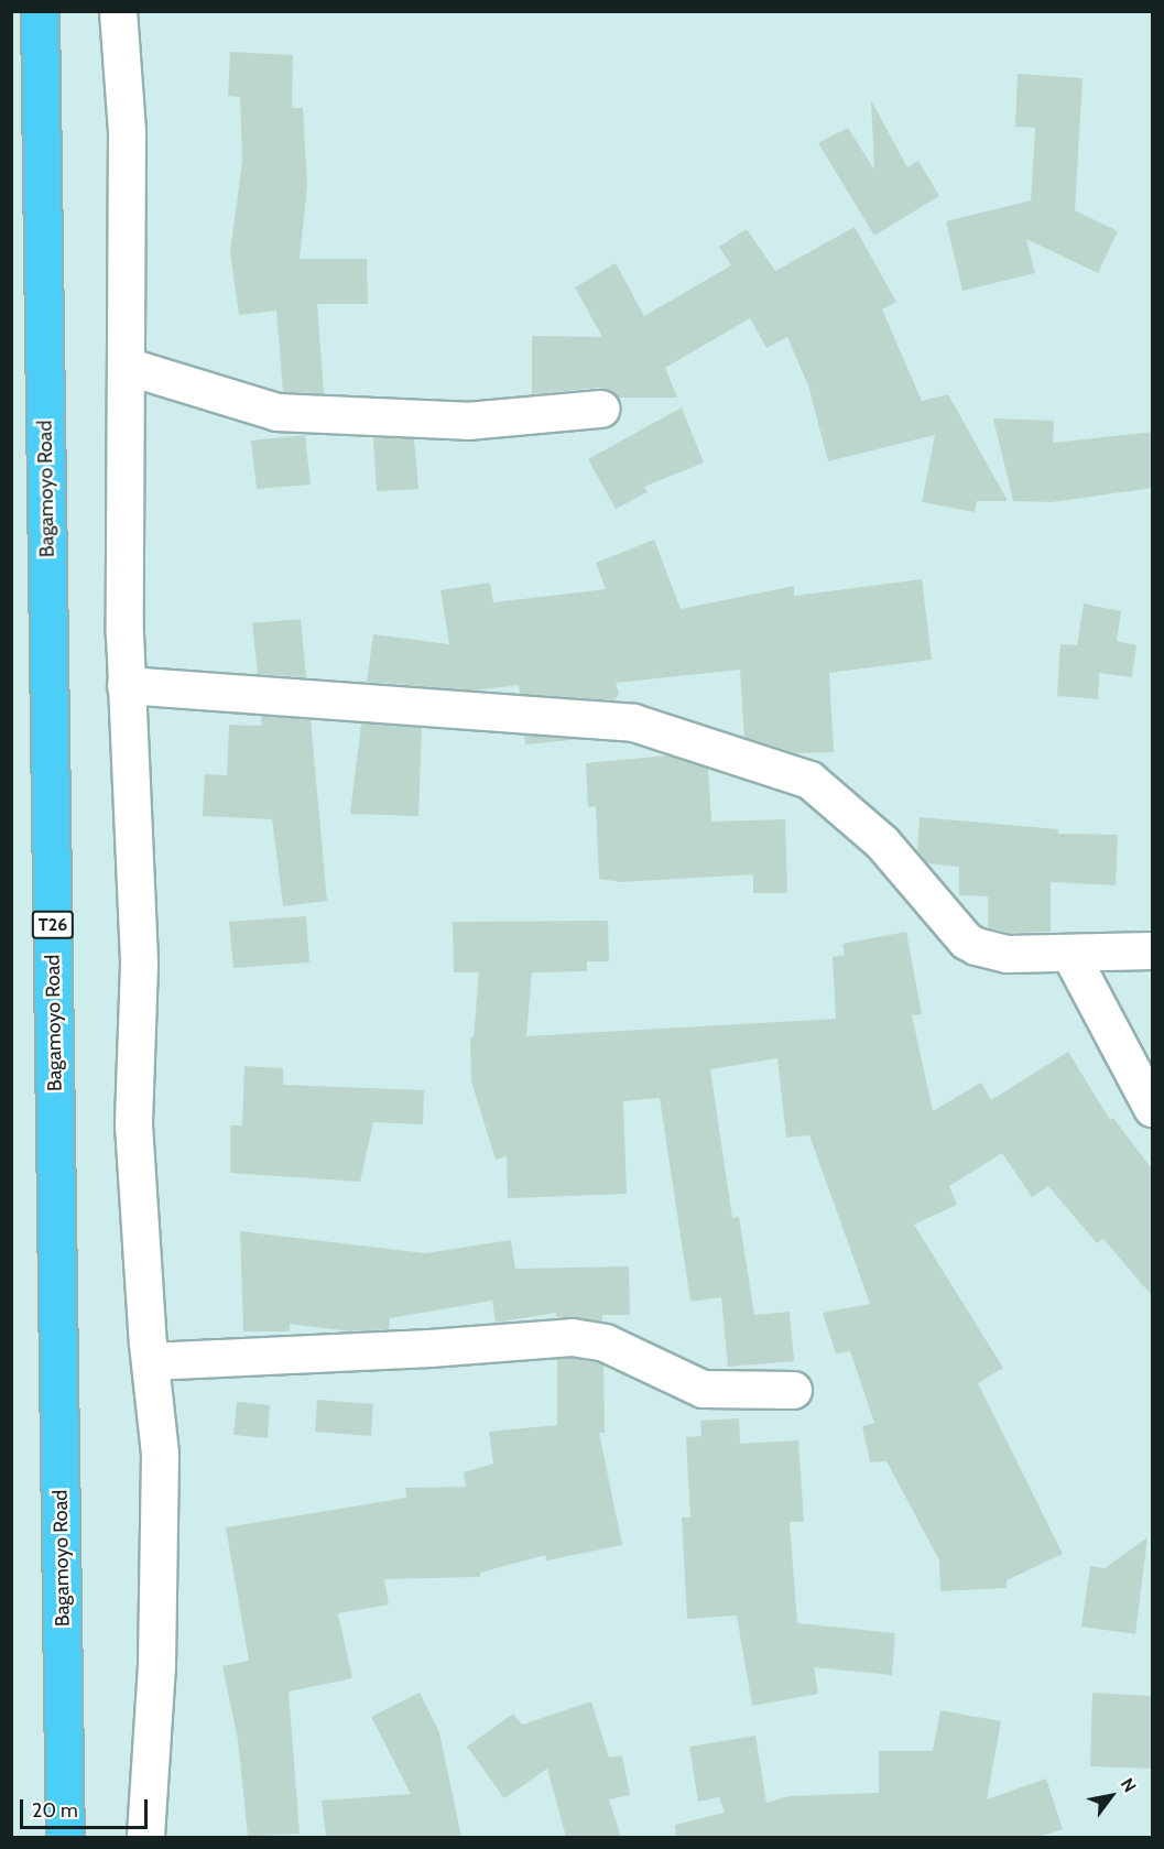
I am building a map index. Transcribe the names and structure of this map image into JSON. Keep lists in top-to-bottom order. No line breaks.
{"streets":{"highway":["Bagamoyo Road","T26"]},"scale_bar":"20 m","north":"top right"}
